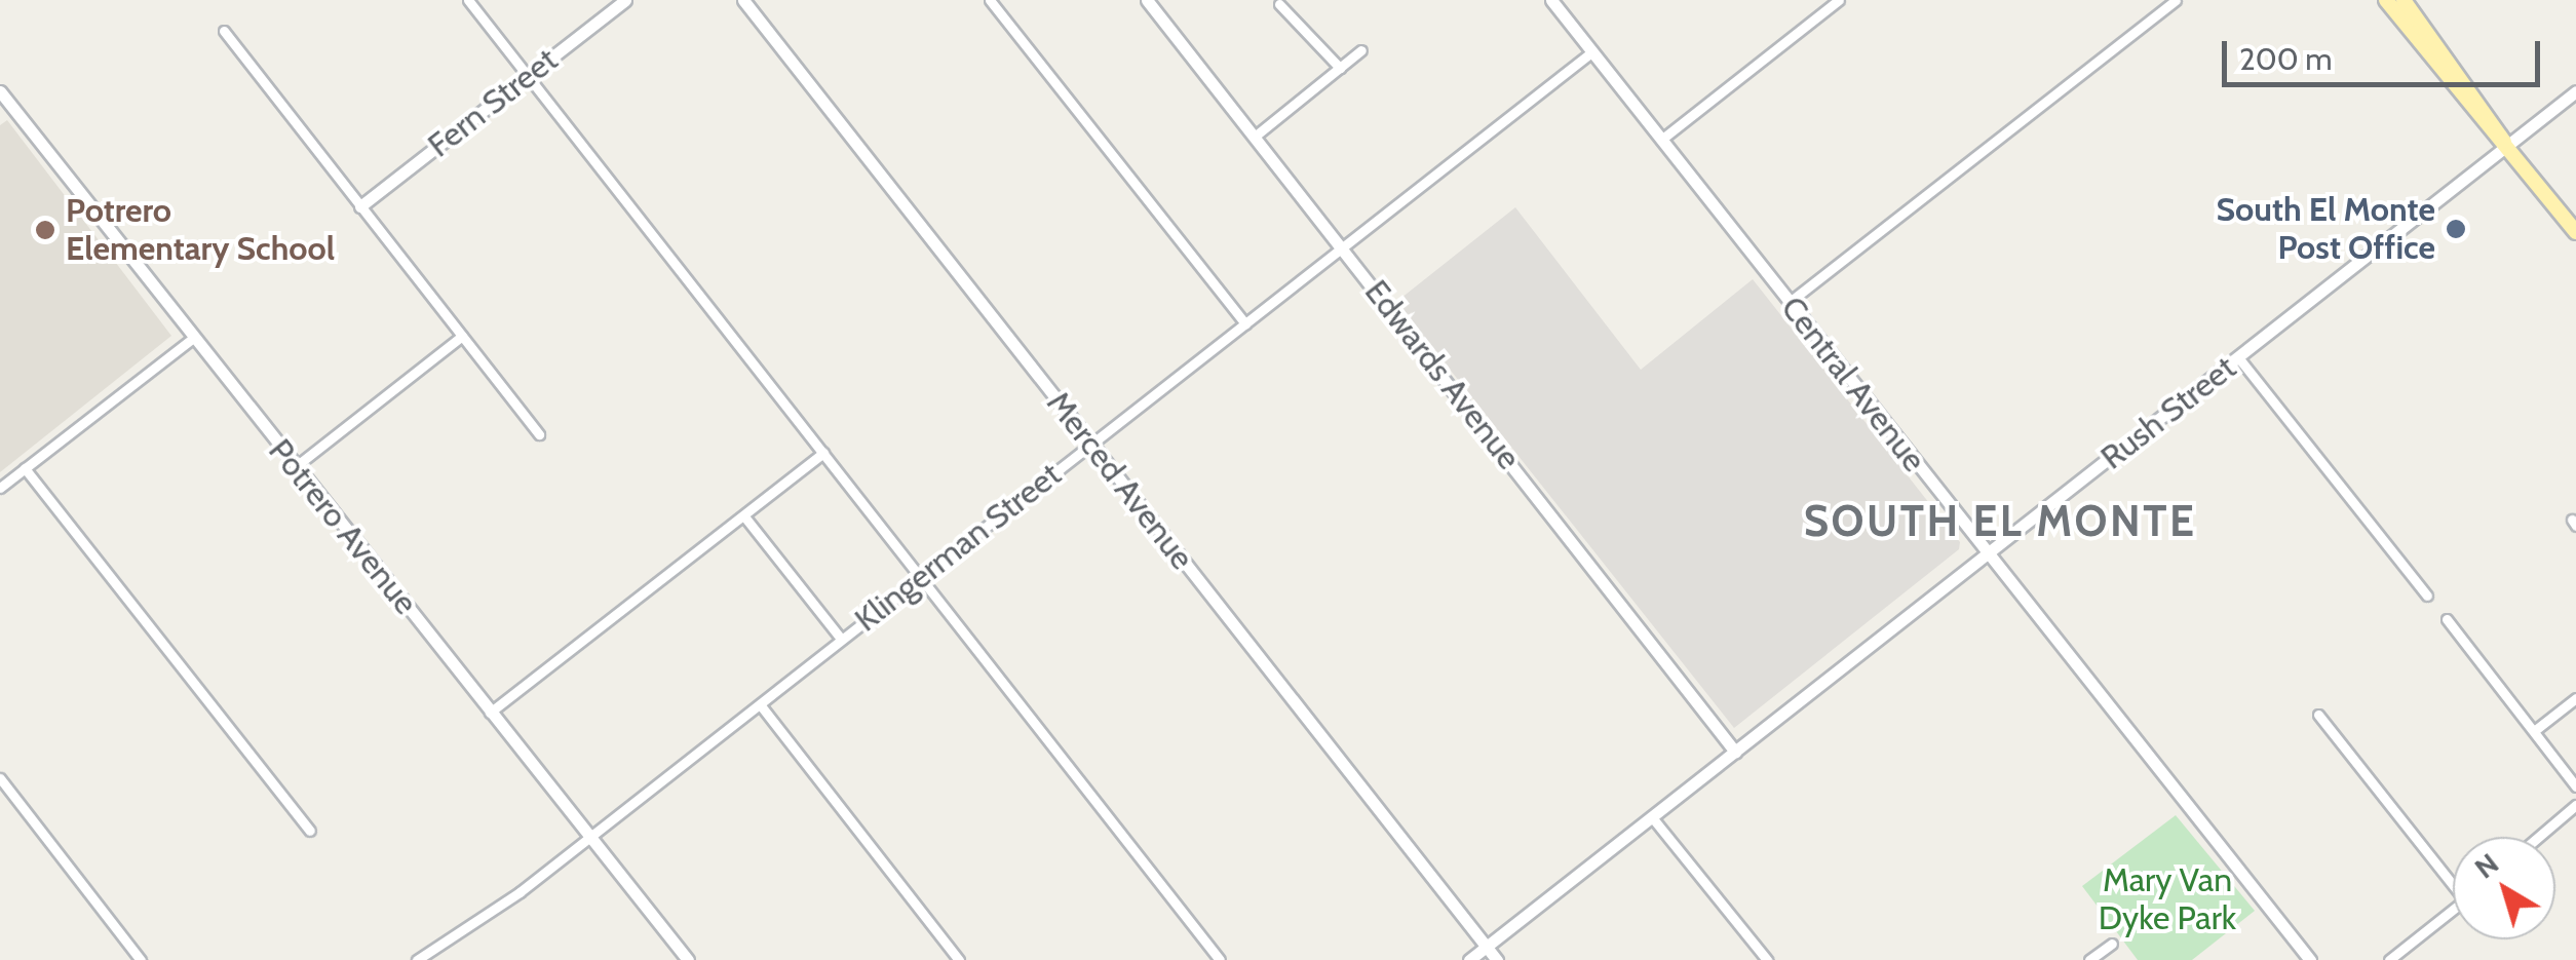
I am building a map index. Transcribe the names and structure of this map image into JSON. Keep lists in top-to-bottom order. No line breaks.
{"streets":{"street":["Fern Street","Edwards Avenue","Central Avenue","Rush Street","Merced Avenue","Potrero Avenue","Klingerman Street"]},"crossings":[["Edwards Avenue","Rush Street"],["Edwards Avenue","Klingerman Street"],["Central Avenue","Rush Street"],["Central Avenue","Klingerman Street"],["Rush Street","Merced Avenue"],["Merced Avenue","Klingerman Street"],["Potrero Avenue","Klingerman Street"]],"districts":["SOUTH EL MONTE"],"parks":["Mary Van Dyke Park"],"places":["South El Monte Post Office","Potrero Elementary School"],"scale_bar":"200 m","north":"top left"}
